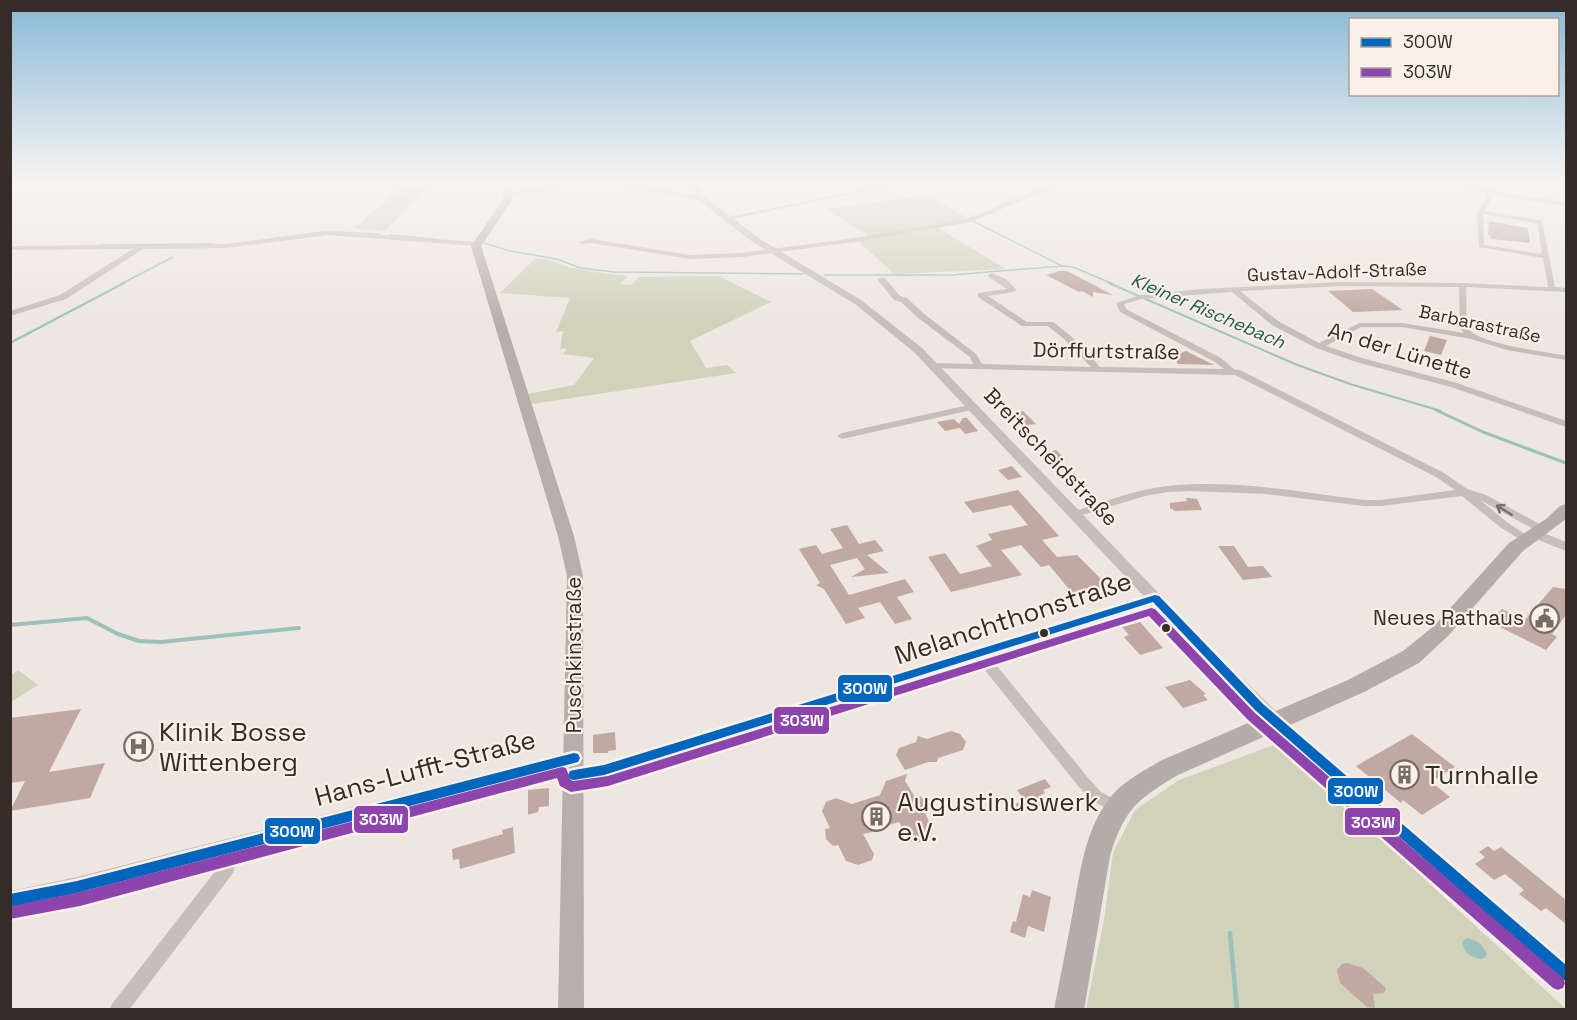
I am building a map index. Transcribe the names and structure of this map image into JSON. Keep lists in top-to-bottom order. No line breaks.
{"streets":{"main road":["Puschkinstraße"],"street":["Gustav-Adolf-Straße","Barbarastraße","Dörffurtstraße","An der Lünette","Breitscheidstraße","Melanchthonstraße","Hans-Lufft-Straße"]},"crossings":[["Gustav-Adolf-Straße","Dörffurtstraße"],["Gustav-Adolf-Straße","An der Lünette"],["Barbarastraße","An der Lünette"],["Dörffurtstraße","Breitscheidstraße"],["Breitscheidstraße","Melanchthonstraße"],["Melanchthonstraße","Puschkinstraße"],["Melanchthonstraße","Hans-Lufft-Straße"],["Puschkinstraße","Hans-Lufft-Straße"]],"water":["Kleiner Rischebach"],"places":{"public building":["Neues Rathaus"],"hospital":["Klinik Bosse Wittenberg"],"building":["Turnhalle","Augustinuswerk e.V."]},"lines":["transit line 300W","transit line 303W"],"legend":["300W","303W"]}
